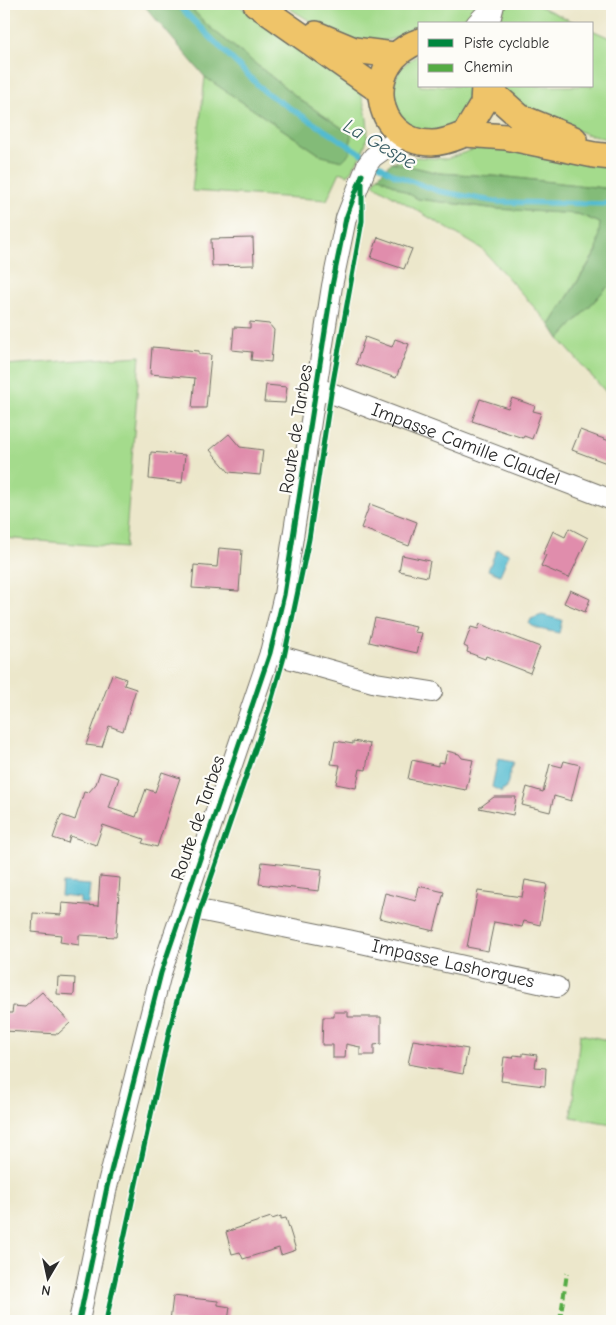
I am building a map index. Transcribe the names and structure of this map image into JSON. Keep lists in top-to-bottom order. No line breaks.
{"streets":{"street":["Route de Tarbes","Impasse Camille Claudel","Impasse Lashorgues"]},"crossings":[["Route de Tarbes","Impasse Camille Claudel"],["Route de Tarbes","Impasse Lashorgues"]],"water":["La Gespe"],"legend":["Piste cyclable","Chemin"],"north":"bottom"}
